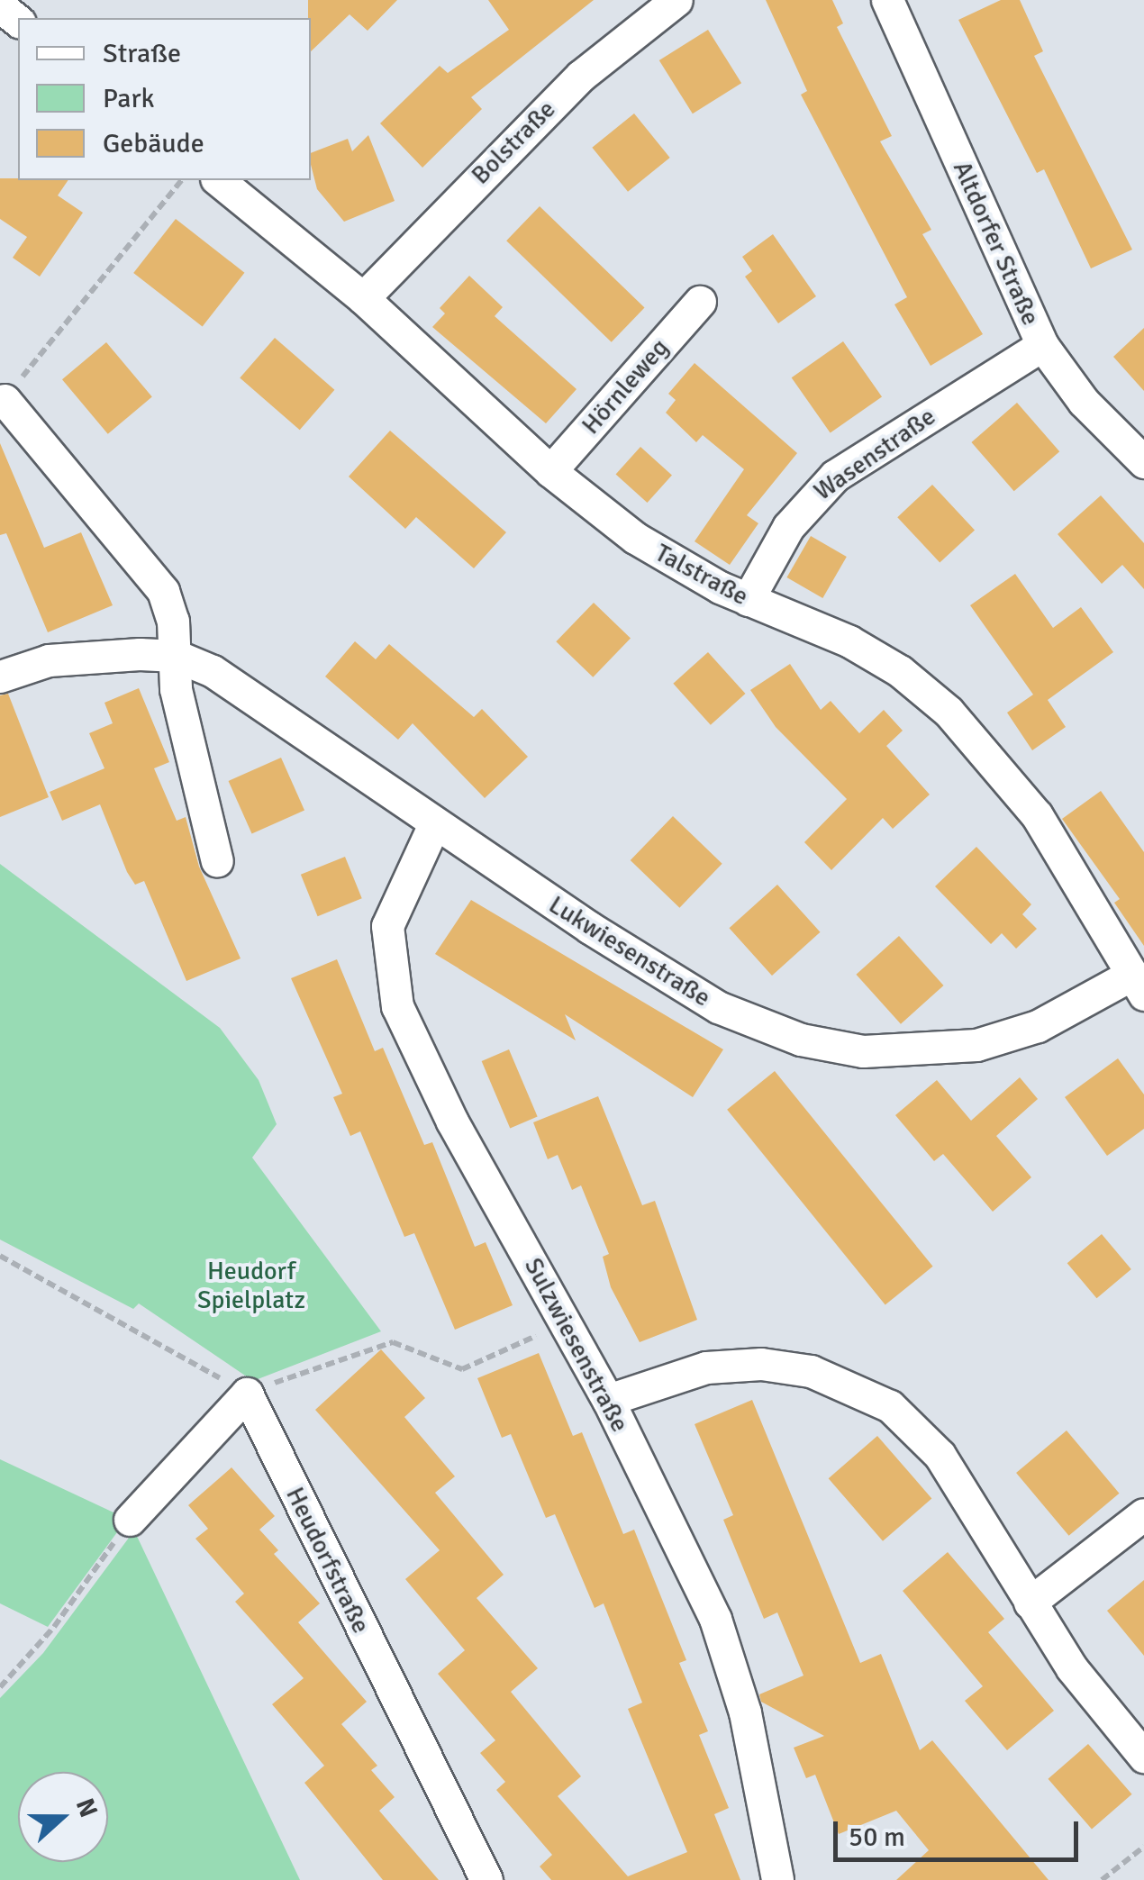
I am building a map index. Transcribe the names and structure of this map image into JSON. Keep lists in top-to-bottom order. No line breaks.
{"streets":{"street":["Bolstraße","Altdorfer Straße","Hörnleweg","Wasenstraße","Talstraße","Lukwiesenstraße","Sulzwiesenstraße","Heudorfstraße"]},"crossings":[["Bolstraße","Talstraße"],["Altdorfer Straße","Wasenstraße"],["Hörnleweg","Talstraße"],["Wasenstraße","Talstraße"],["Talstraße","Lukwiesenstraße"],["Lukwiesenstraße","Sulzwiesenstraße"]],"parks":["Heudorf Spielplatz"],"legend":["Straße","Park","Gebäude"],"scale_bar":"50 m","north":"right"}
